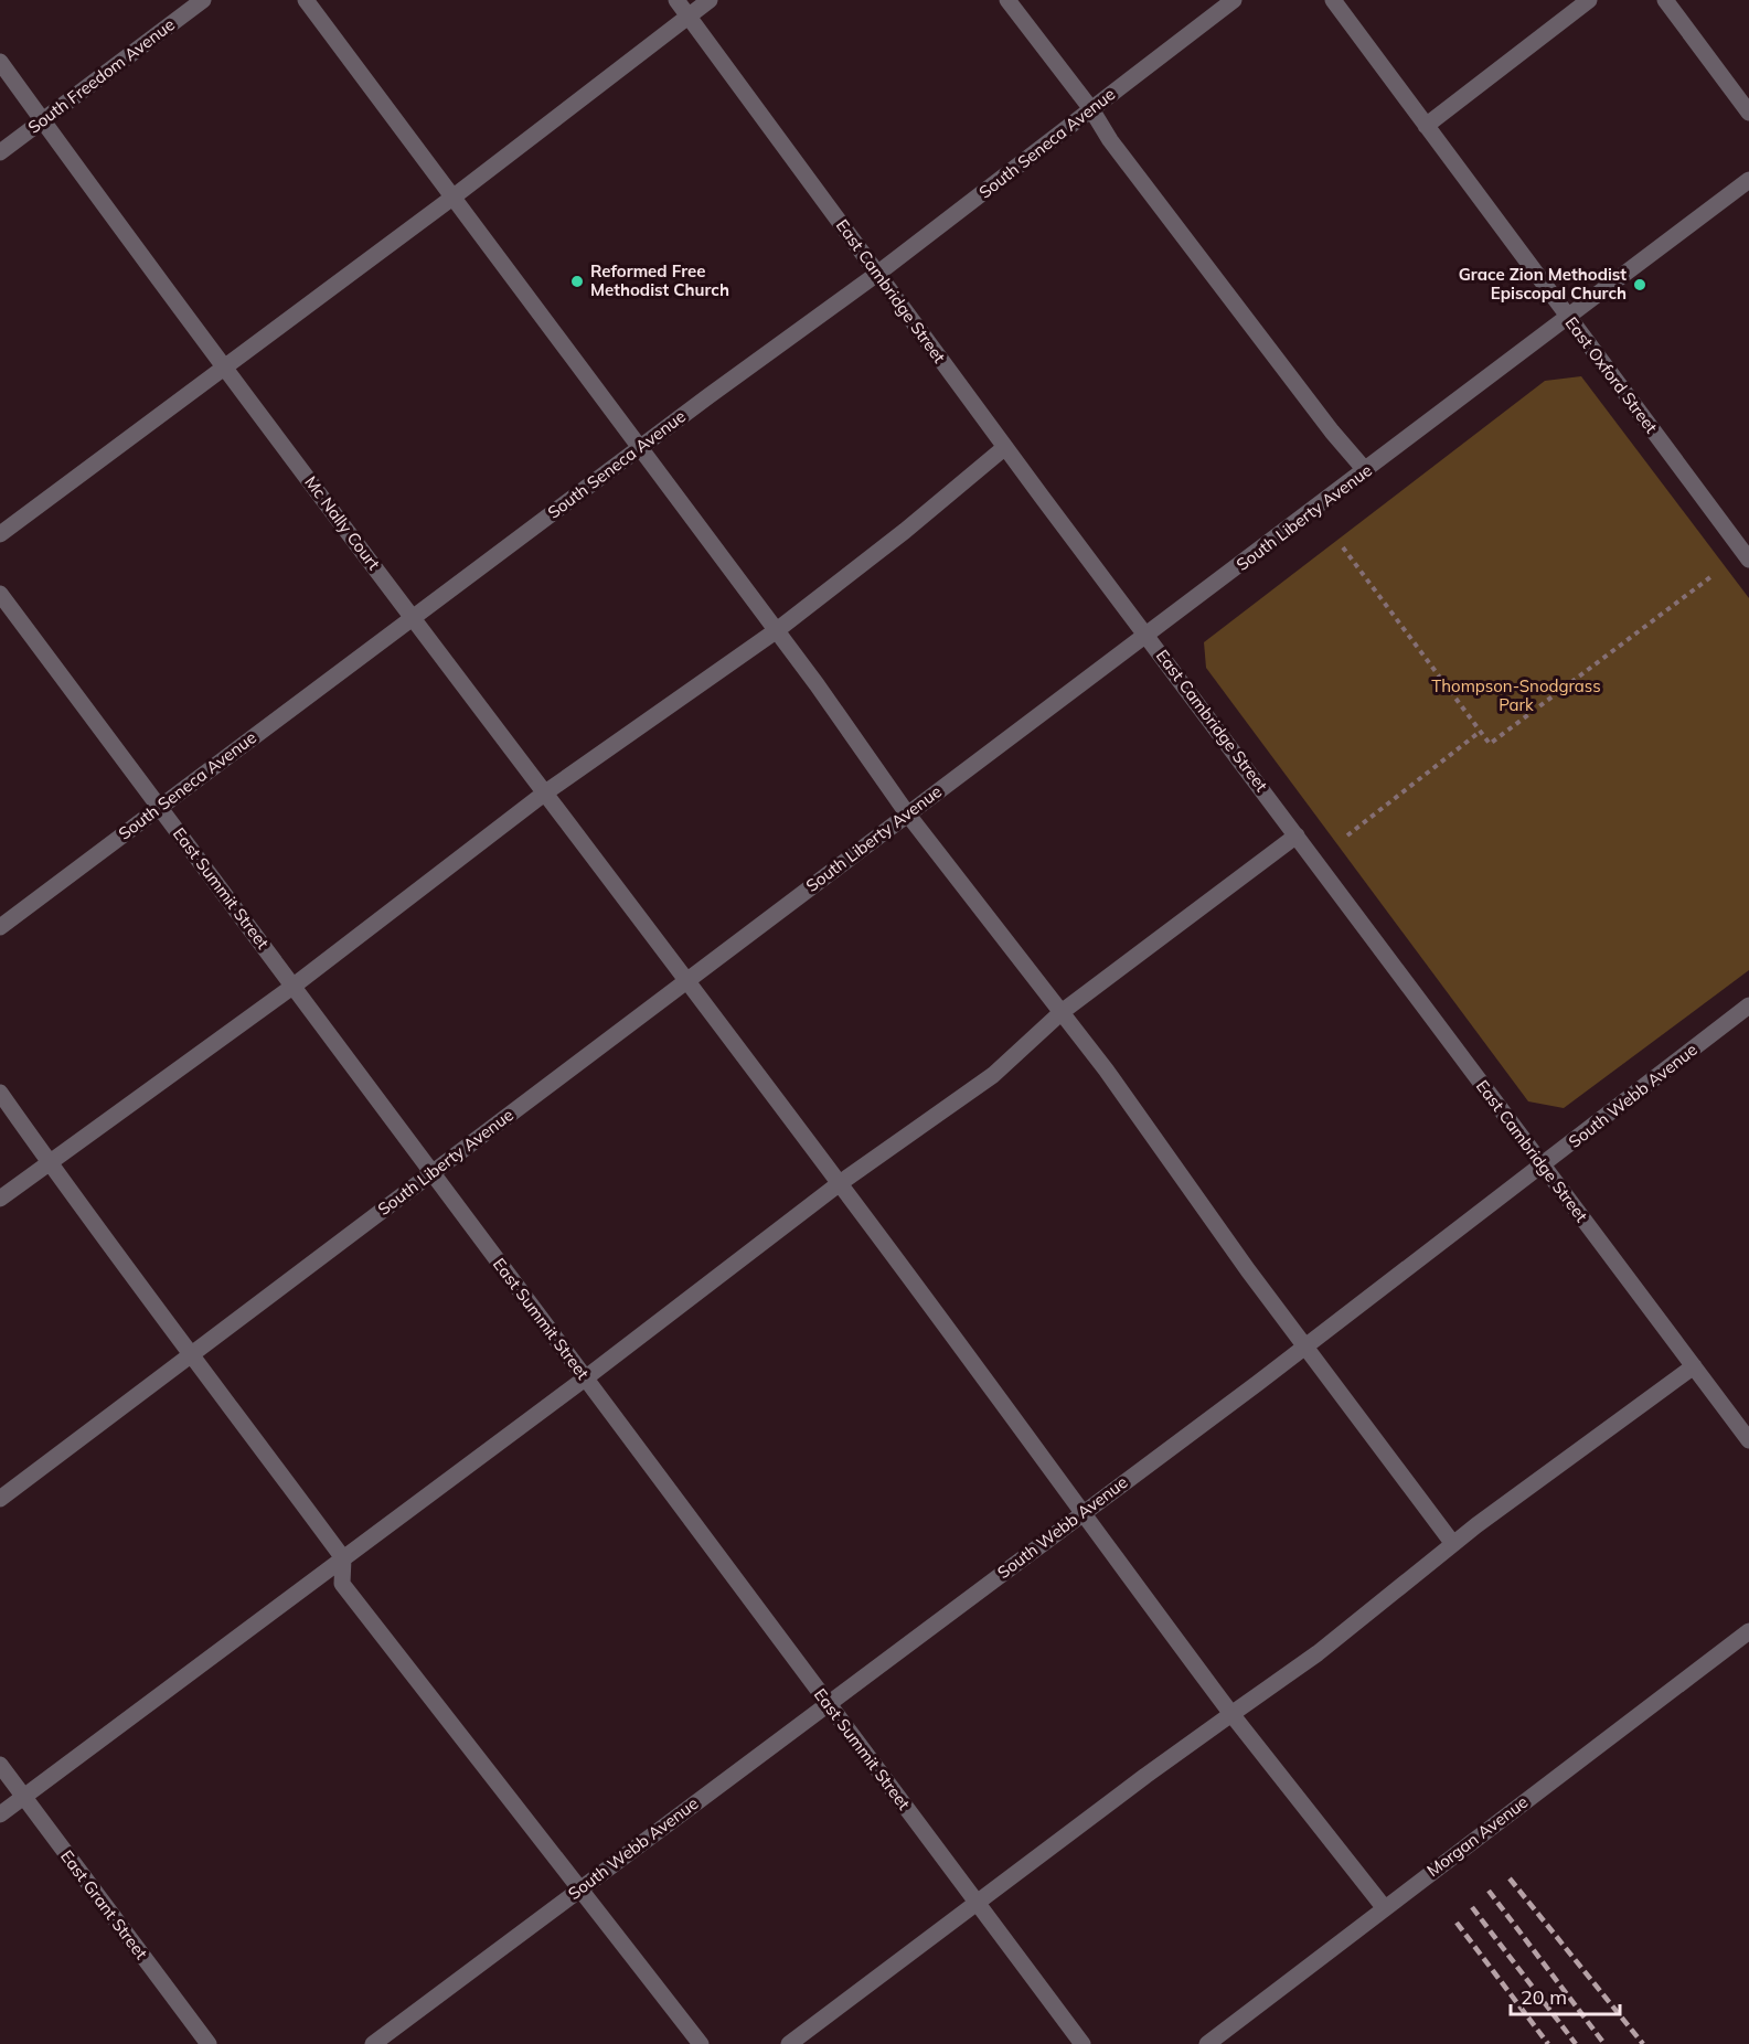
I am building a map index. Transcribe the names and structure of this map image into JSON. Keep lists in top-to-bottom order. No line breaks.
{"streets":{"street":["South Freedom Avenue","South Seneca Avenue","East Cambridge Street","East Oxford Street","South Liberty Avenue","Mc Nally Court","East Summit Street","South Webb Avenue","Morgan Avenue","East Grant Street"]},"crossings":[["South Freedom Avenue","Mc Nally Court"],["South Seneca Avenue","East Cambridge Street"],["South Seneca Avenue","Mc Nally Court"],["South Seneca Avenue","East Summit Street"],["East Cambridge Street","South Liberty Avenue"],["East Cambridge Street","South Webb Avenue"],["East Oxford Street","South Liberty Avenue"],["South Liberty Avenue","Mc Nally Court"],["South Liberty Avenue","East Summit Street"],["Mc Nally Court","South Webb Avenue"],["Mc Nally Court","Morgan Avenue"],["East Summit Street","South Webb Avenue"]],"parks":["Thompson-Snodgrass Park"],"places":["Reformed Free Methodist Church","Grace Zion Methodist Episcopal Church"],"scale_bar":"20 m"}
